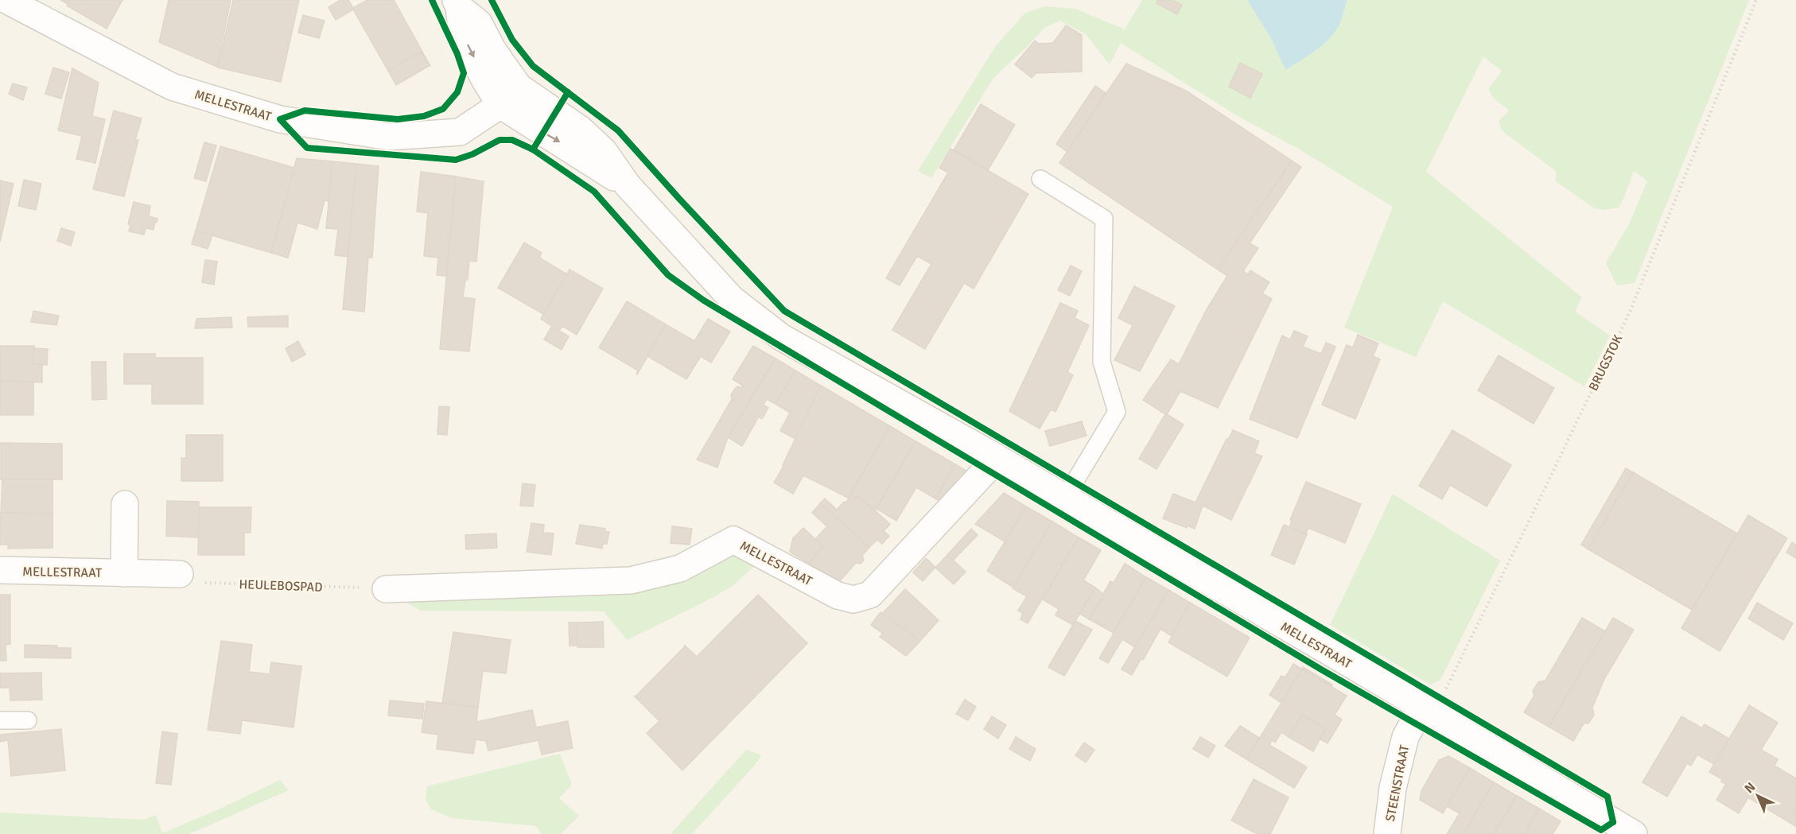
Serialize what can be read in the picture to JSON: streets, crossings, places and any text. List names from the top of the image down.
{
  "streets": {
    "street": ["MELLESTRAAT", "STEENSTRAAT"],
    "path": ["BRUGSTOK", "HEULEBOSPAD"]
  },
  "crossings": [
    ["MELLESTRAAT", "BRUGSTOK"],
    ["MELLESTRAAT", "HEULEBOSPAD"],
    ["MELLESTRAAT", "STEENSTRAAT"],
    ["BRUGSTOK", "STEENSTRAAT"]
  ],
  "north": "top left"
}
